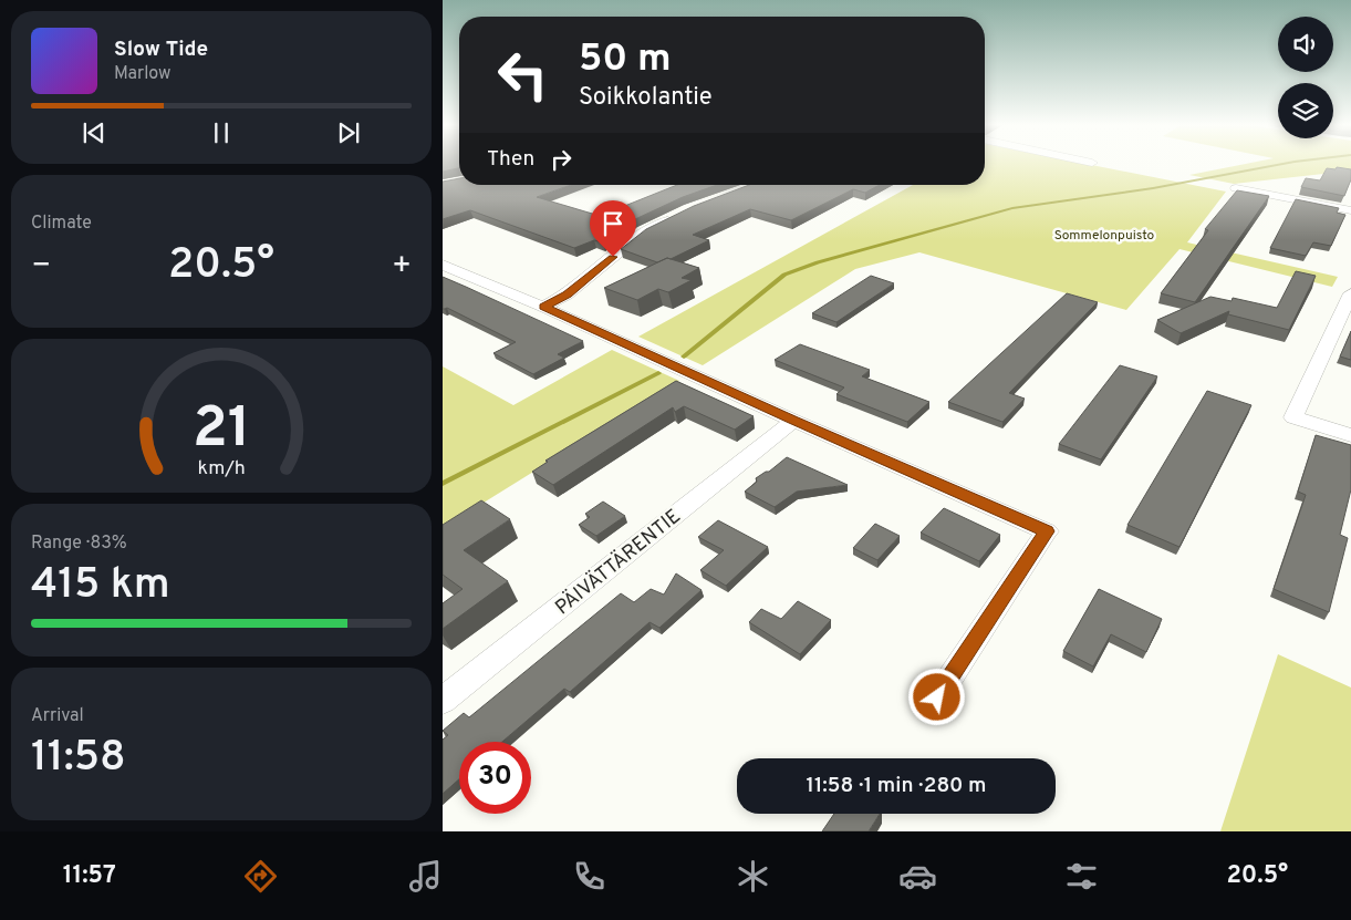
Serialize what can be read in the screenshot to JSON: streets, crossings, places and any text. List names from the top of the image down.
{
  "streets": {
    "street": ["PÄIVÄTTÄRENTIE"]
  },
  "parks": ["Sommelonpuisto"],
  "page": {
    "turn": ["50 m", "Soikkolantie"],
    "song": ["Slow Tide", "Marlow"],
    "then": "Then",
    "tile": [
      "Climate",
      ["Range · 83%", "415 km"],
      ["Arrival", "11:58"]
    ],
    "heat": ["−", "20.5°", "+"],
    "limit": "30",
    "trip": "11:58 · 1 min · 280 m",
    "tabs": ["11:57", "20.5°"],
    "gauge": ["21", "km/h"]
  }
}
